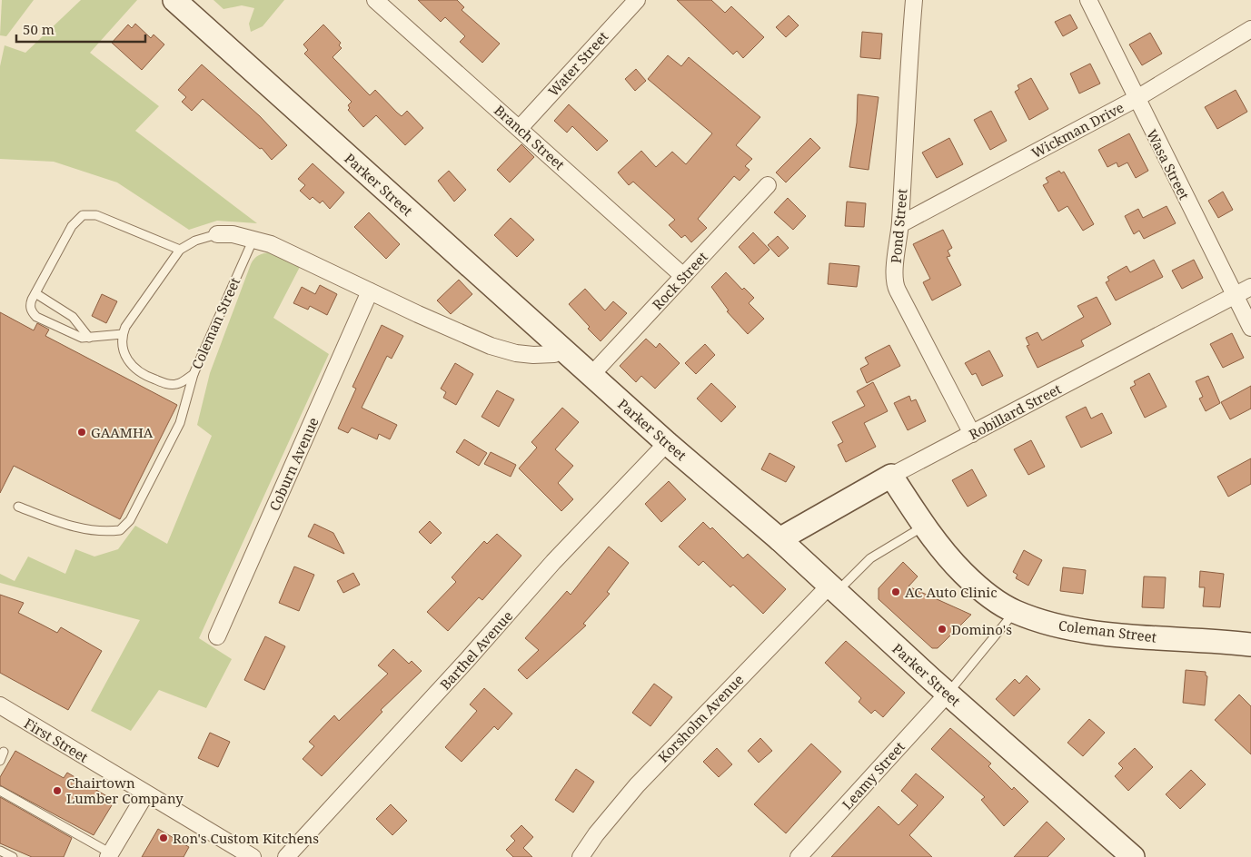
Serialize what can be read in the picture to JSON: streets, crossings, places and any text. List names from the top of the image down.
{
  "streets": {
    "main road": ["Parker Street", "Coleman Street", "Robillard Street"],
    "street": [
      "Water Street",
      "Wickman Drive",
      "Branch Street",
      "Wasa Street",
      "Pond Street",
      "Rock Street",
      "Coburn Avenue",
      "Barthel Avenue",
      "Korsholm Avenue",
      "First Street",
      "Leamy Street"
    ]
  },
  "crossings": [
    ["Water Street", "Branch Street"],
    ["Wickman Drive", "Wasa Street"],
    ["Wickman Drive", "Pond Street"],
    ["Branch Street", "Rock Street"],
    ["Wasa Street", "Robillard Street"],
    ["Parker Street", "Rock Street"],
    ["Parker Street", "Robillard Street"],
    ["Parker Street", "Barthel Avenue"],
    ["Parker Street", "Korsholm Avenue"],
    ["Parker Street", "Leamy Street"],
    ["Pond Street", "Robillard Street"],
    ["Coleman Street", "Robillard Street"]
  ],
  "places": [
    "GAAMHA",
    "AC Auto Clinic",
    "Domino's",
    "Chairtown Lumber Company",
    "Ron's Custom Kitchens"
  ],
  "scale_bar": "50 m"
}
